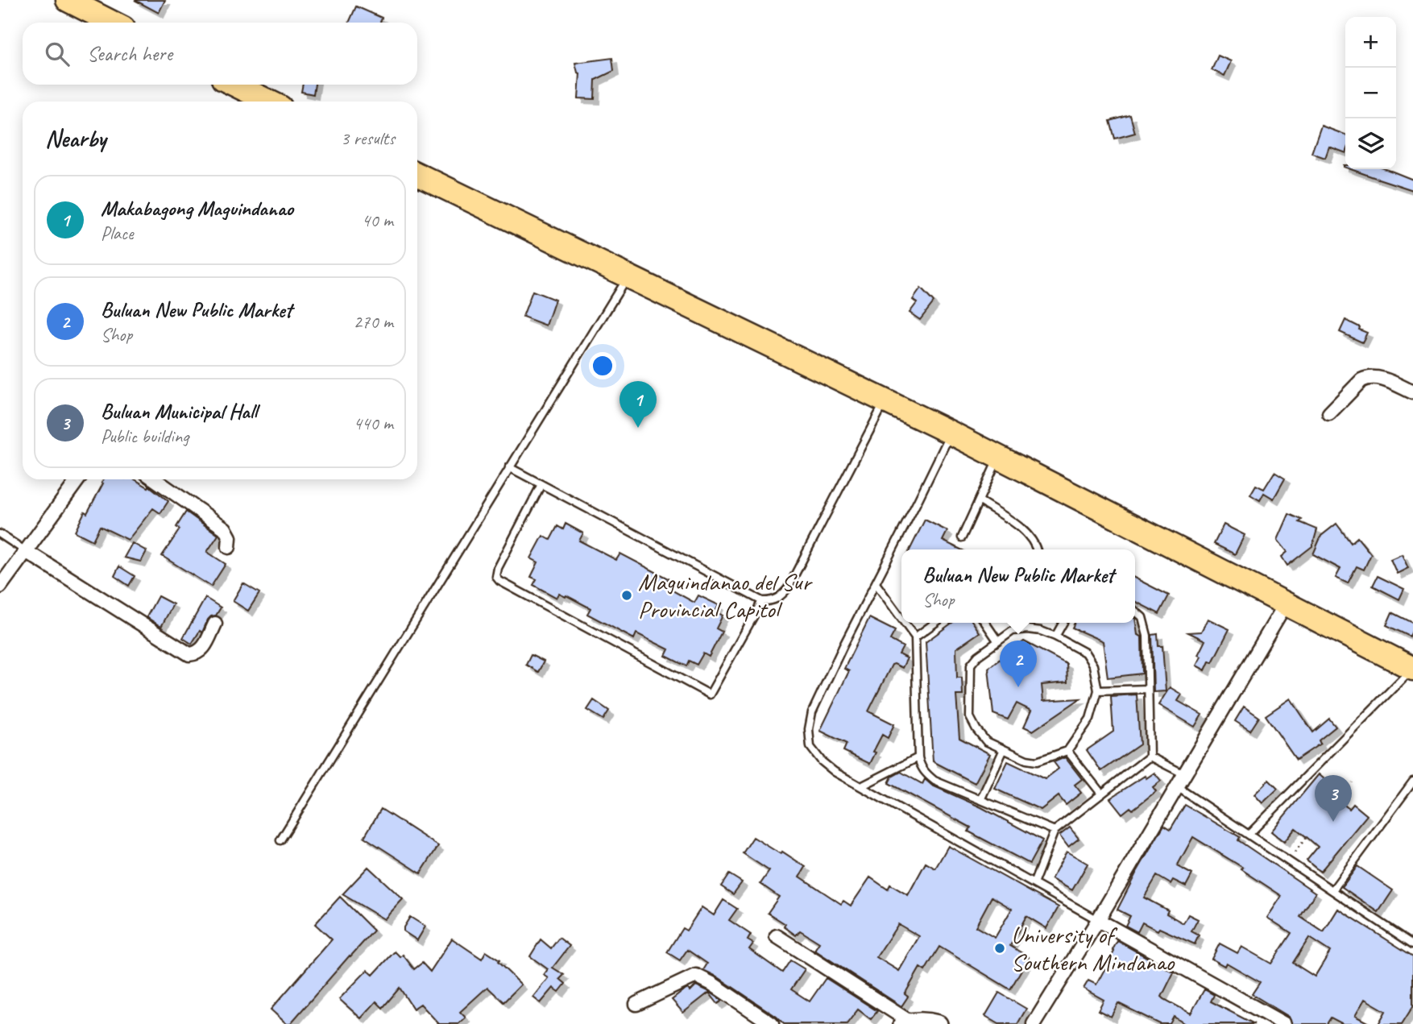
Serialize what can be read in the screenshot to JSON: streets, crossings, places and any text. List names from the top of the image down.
{
  "places": ["Maguindanao del Sur Provincial Capitol", "University of Southern Mindanao"],
  "page": {
    "map_buttons": ["+", "−"],
    "search": "Search here",
    "heading": ["Nearby", "3 results"],
    "list": [
      {
        "mark": "1",
        "name": "Makabagong Maguindanao",
        "note": "Place",
        "value": "40 m"
      },
      {
        "mark": "2",
        "name": "Buluan New Public Market",
        "note": "Shop",
        "value": "270 m"
      },
      {
        "mark": "3",
        "name": "Buluan Municipal Hall",
        "note": "Public building",
        "value": "440 m"
      }
    ],
    "pins": ["1", "2", "3"],
    "popup": ["Buluan New Public Market", "Shop"]
  }
}
